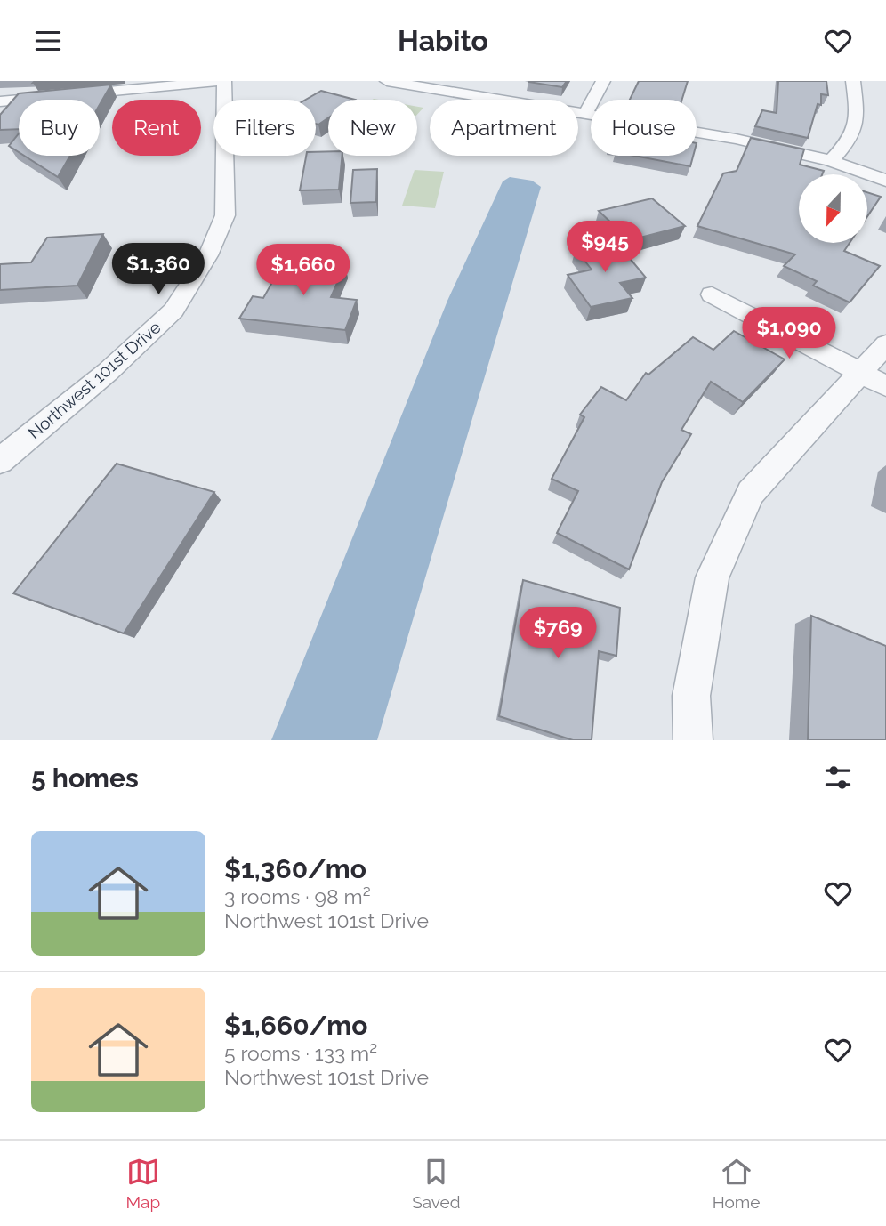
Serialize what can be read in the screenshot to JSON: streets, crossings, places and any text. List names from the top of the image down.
{
  "streets": {
    "street": ["Northwest 101st Drive"]
  },
  "north": "bottom",
  "page": {
    "header": "Habito",
    "chip": [
      "Buy",
      "Rent",
      "Filters",
      "New",
      "Apartment",
      "House"
    ],
    "price": [
      "$945",
      "$1,360",
      "$1,660",
      "$1,090",
      "$769"
    ],
    "heading": "5 homes",
    "list": [
      {
        "name": "$1,360/mo",
        "note": "3 rooms · 98 m² · Northwest 101st Drive"
      },
      {
        "name": "$1,660/mo",
        "note": "5 rooms · 133 m² · Northwest 101st Drive"
      }
    ],
    "tabs": ["Map", "Saved", "Home"]
  }
}
